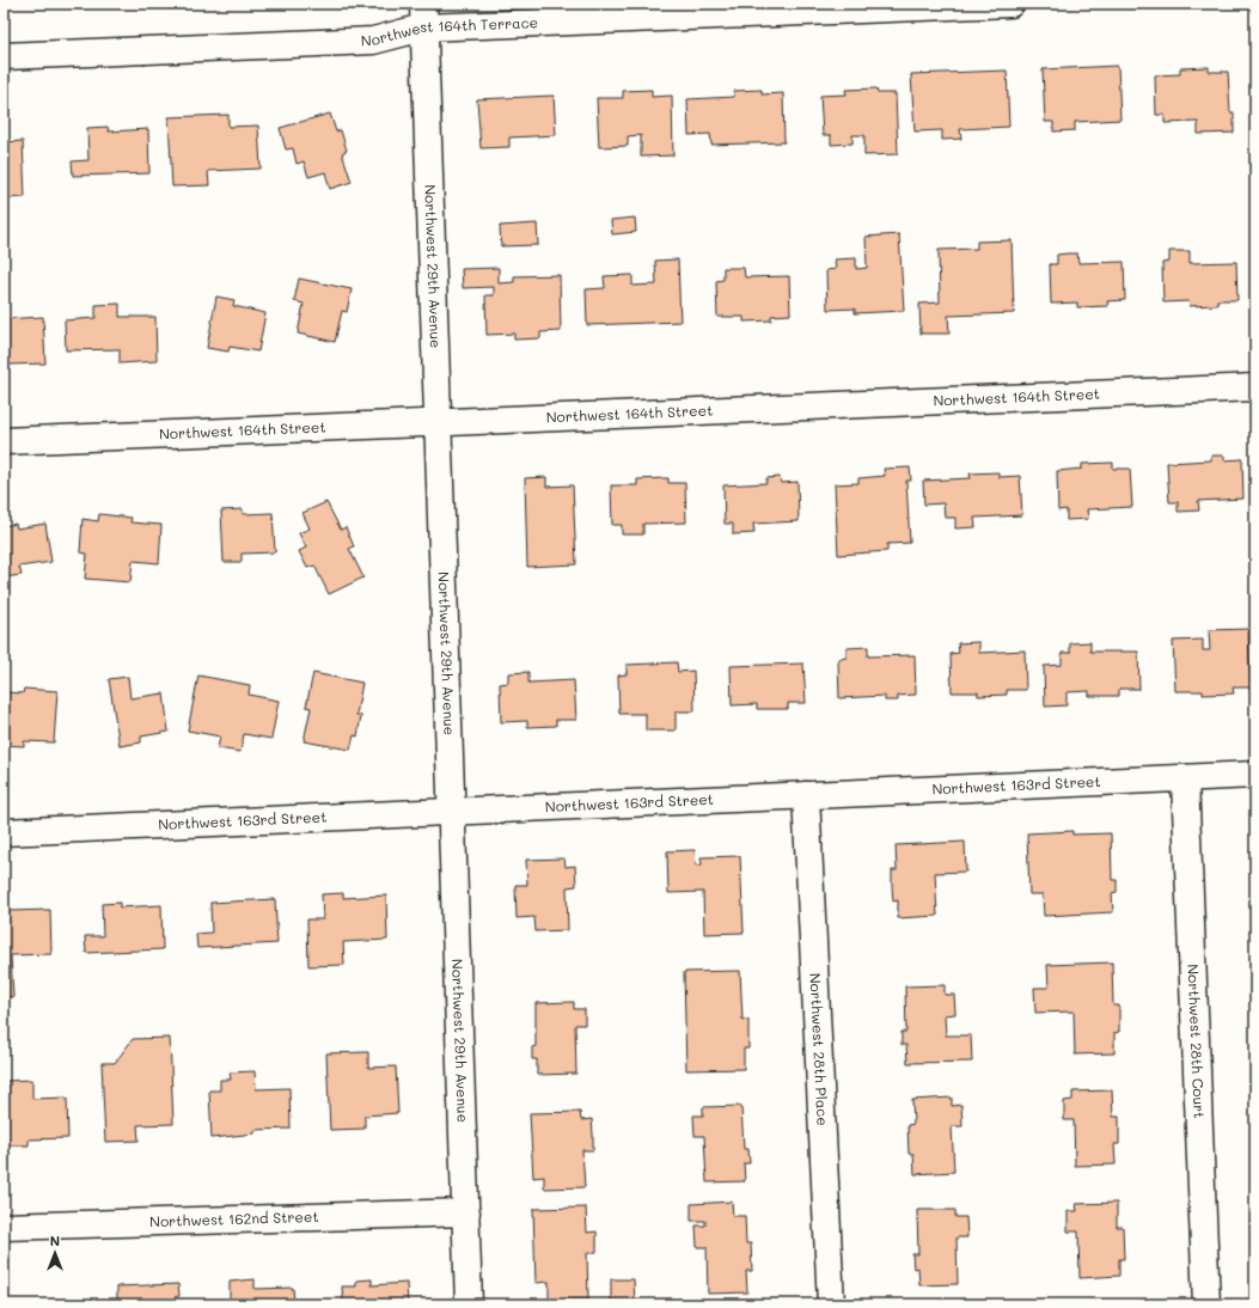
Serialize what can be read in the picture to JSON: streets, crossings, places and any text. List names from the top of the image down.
{
  "streets": {
    "street": [
      "Northwest 164th Terrace",
      "Northwest 29th Avenue",
      "Northwest 164th Street",
      "Northwest 163rd Street",
      "Northwest 28th Court",
      "Northwest 28th Place",
      "Northwest 162nd Street"
    ]
  },
  "crossings": [
    ["Northwest 164th Terrace", "Northwest 29th Avenue"],
    ["Northwest 29th Avenue", "Northwest 164th Street"],
    ["Northwest 29th Avenue", "Northwest 163rd Street"],
    ["Northwest 29th Avenue", "Northwest 162nd Street"],
    ["Northwest 163rd Street", "Northwest 28th Court"],
    ["Northwest 163rd Street", "Northwest 28th Place"]
  ],
  "north": "top"
}
